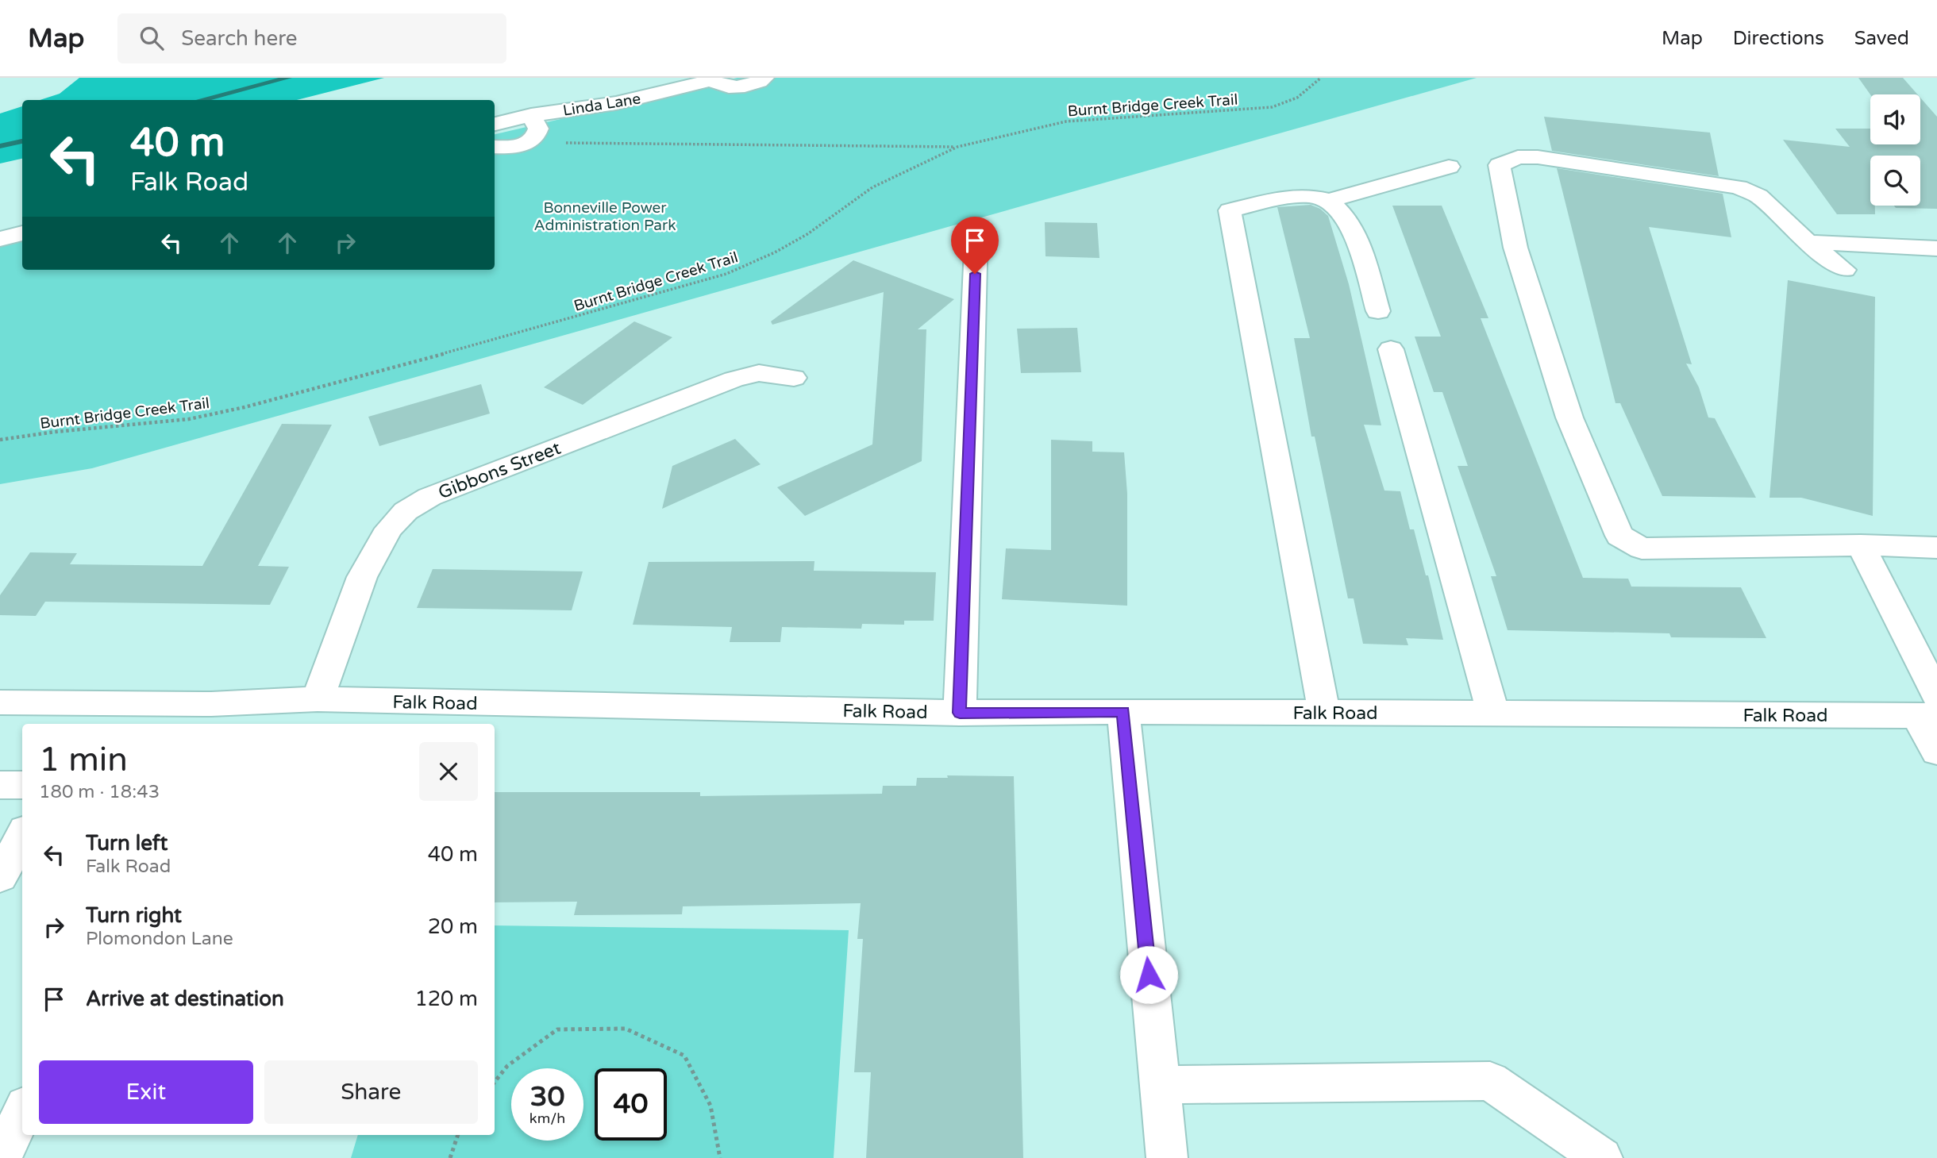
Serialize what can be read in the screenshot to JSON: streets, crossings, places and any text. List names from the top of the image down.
{
  "streets": {
    "street": ["Linda Lane", "Gibbons Street", "Falk Road"],
    "path": ["Burnt Bridge Creek Trail"]
  },
  "crossings": [
    ["Gibbons Street", "Falk Road"]
  ],
  "parks": ["Bonneville Power Administration Park"],
  "page": {
    "header": "Map",
    "search": "Search here",
    "nav": ["Map", "Directions", "Saved"],
    "turn": ["40 m", "Falk Road"],
    "heading": ["1 min", "180 m · 18:43"],
    "list": [
      {
        "name": "Turn left",
        "note": "Falk Road",
        "value": "40 m"
      },
      {
        "name": "Turn right",
        "note": "Plomondon Lane",
        "value": "20 m"
      },
      {
        "name": "Arrive at destination",
        "value": "120 m"
      }
    ],
    "buttons": ["Exit", "Share"],
    "speed": "30 km/h",
    "limit": "40"
  }
}
